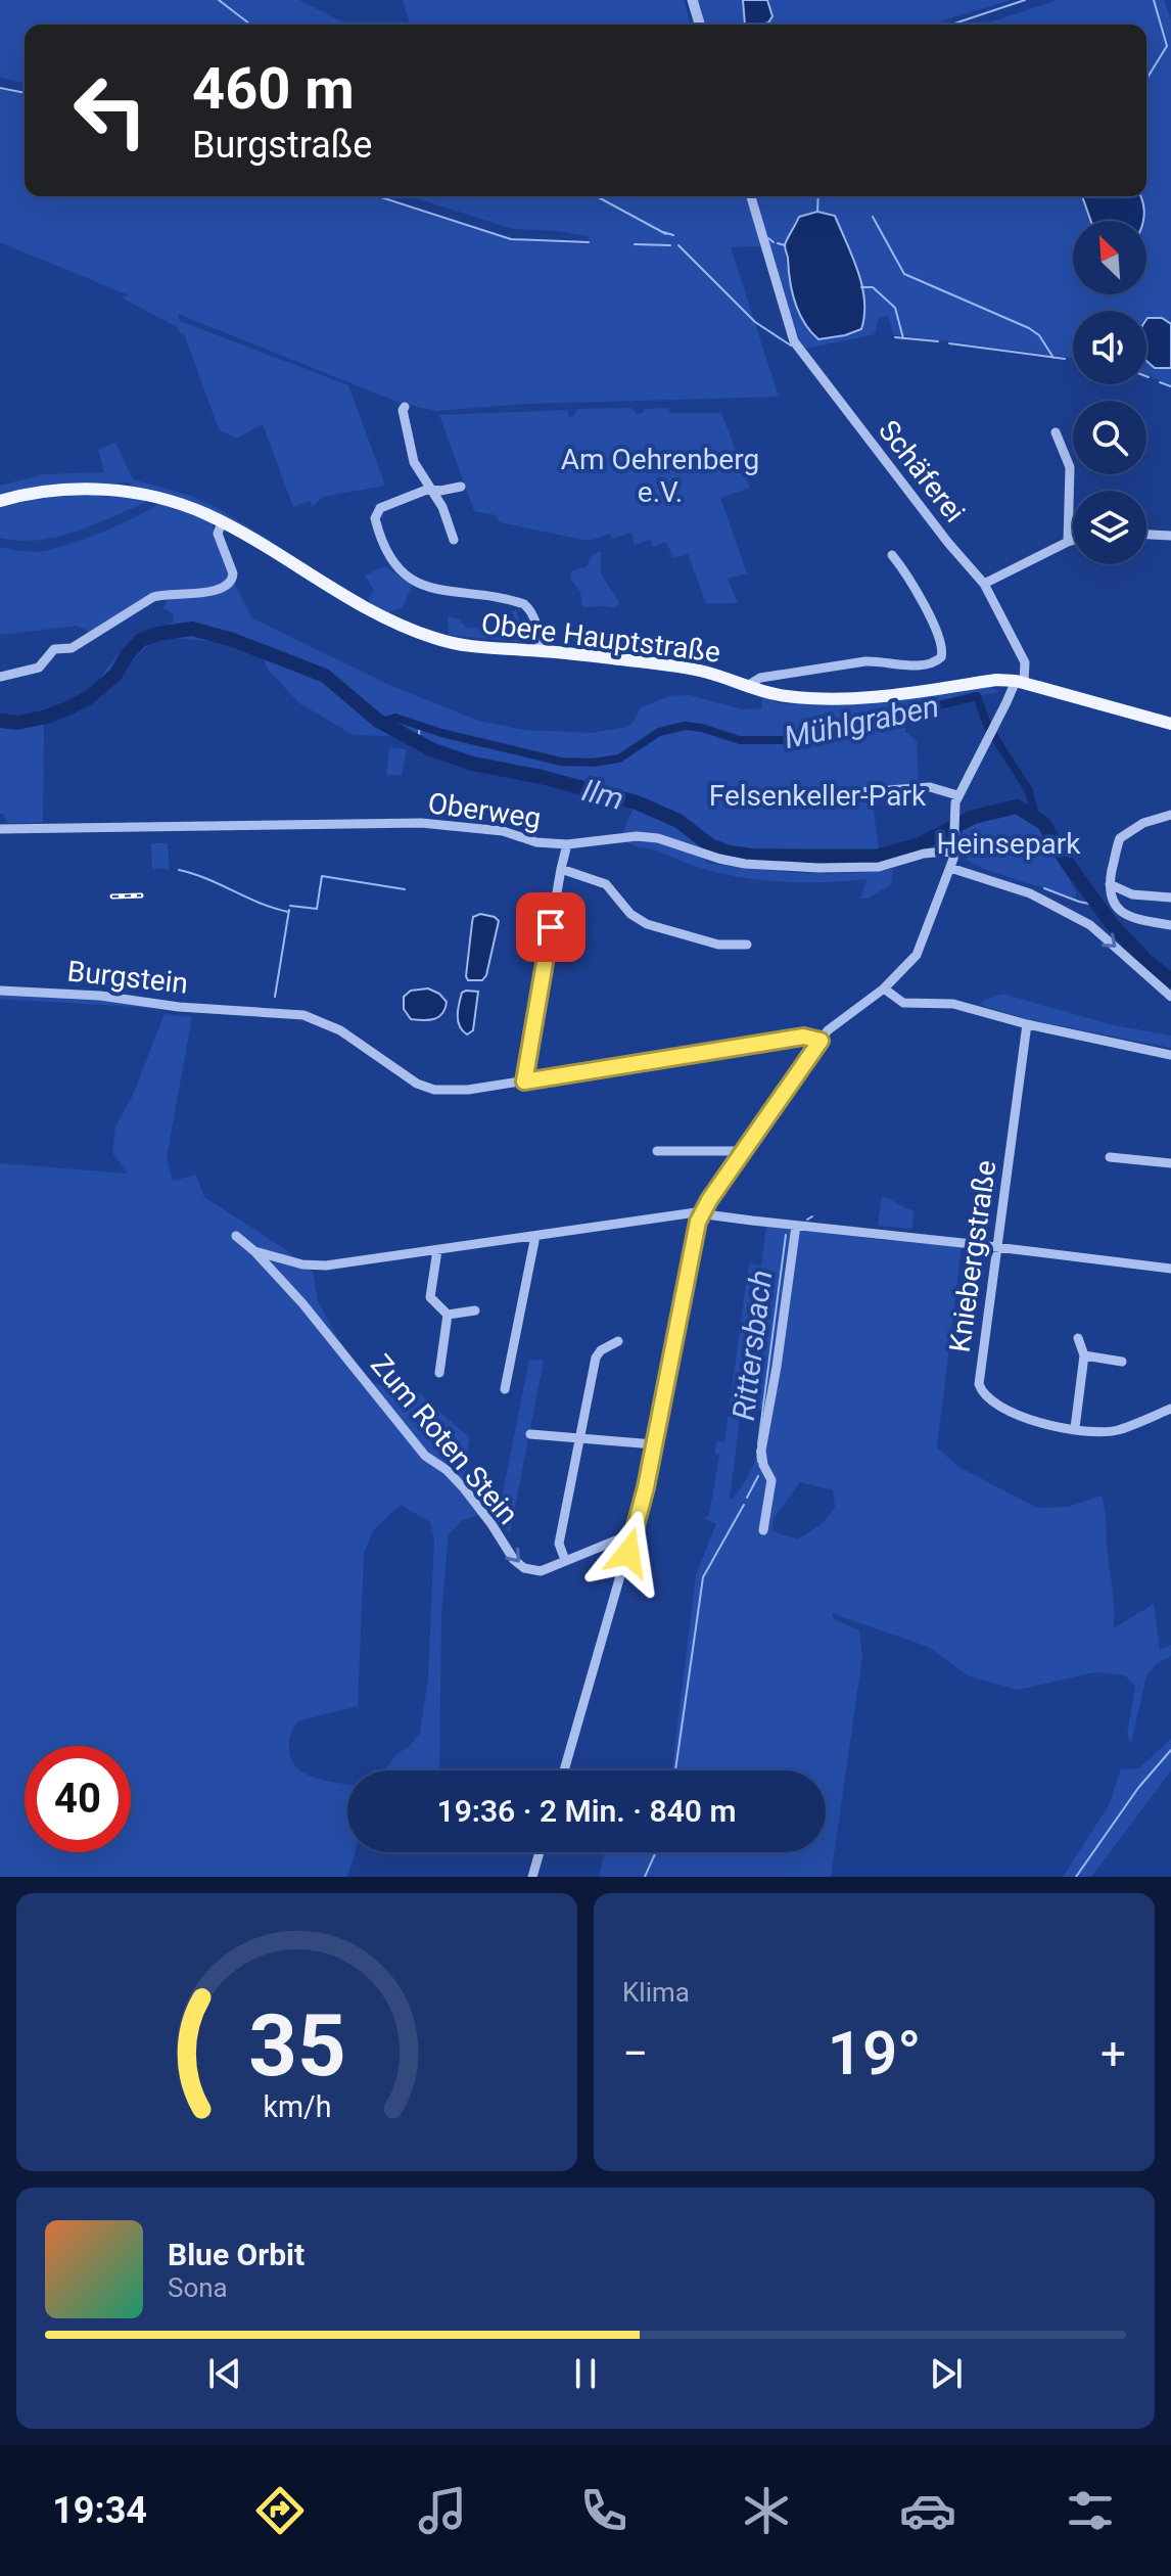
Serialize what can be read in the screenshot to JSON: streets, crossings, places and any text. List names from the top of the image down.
{
  "streets": {
    "main road": ["Obere Hauptstraße"],
    "street": [
      "Schäferei",
      "Oberweg",
      "Burgstein",
      "Kniebergstraße",
      "Zum Roten Stein"
    ]
  },
  "crossings": [
    ["Schäferei", "Obere Hauptstraße"],
    ["Kniebergstraße", "Zum Roten Stein"]
  ],
  "water": ["Mühlgraben", "Ilm", "Rittersbach"],
  "parks": ["Am Oehrenberg e.V.", "Felsenkeller-Park", "Heinsepark"],
  "north": "top left",
  "page": {
    "turn": ["460 m", "Burgstraße"],
    "limit": "40",
    "trip": "19:36 · 2 Min. · 840 m",
    "tile": "Klima",
    "heat": ["−", "19°", "+"],
    "song": ["Blue Orbit", "Sona"],
    "tabs": "19:34",
    "gauge": ["35", "km/h"]
  }
}
